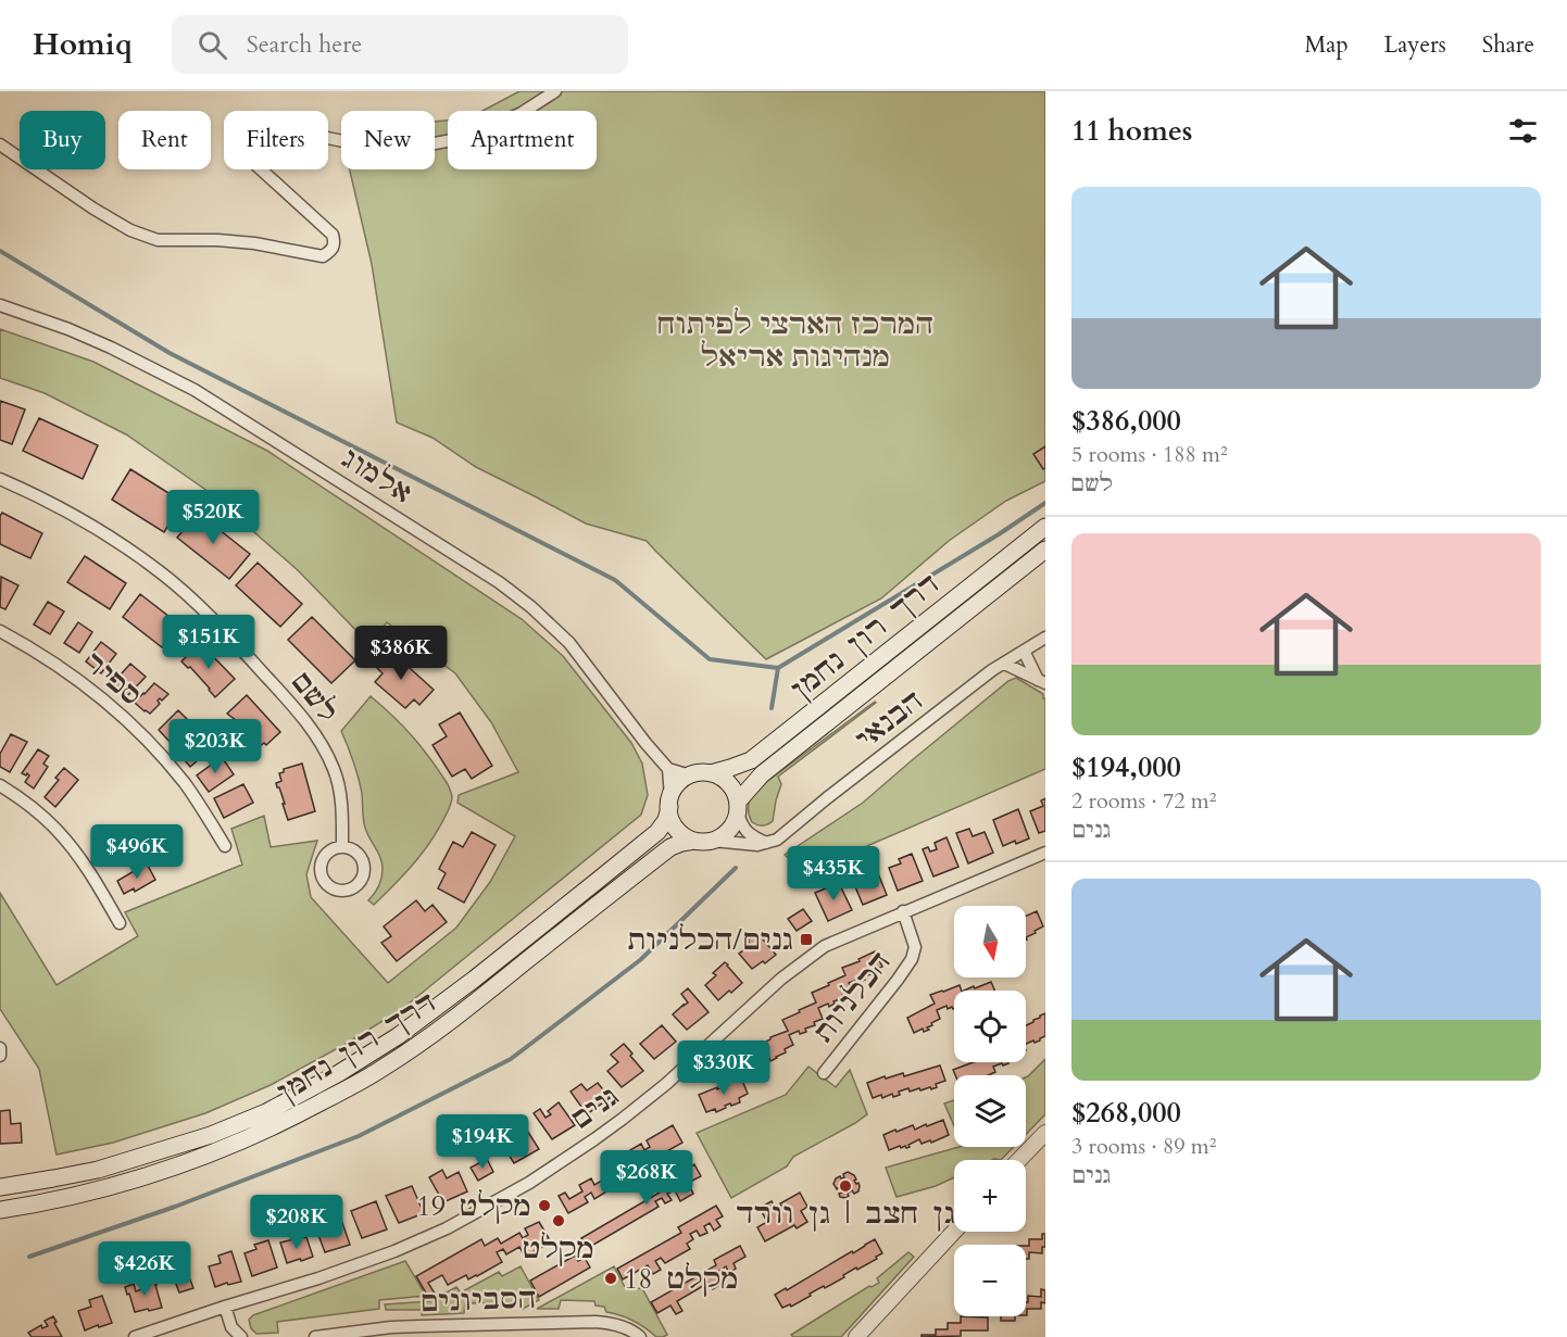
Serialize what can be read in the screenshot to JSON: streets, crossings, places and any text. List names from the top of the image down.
{
  "streets": {
    "main road": ["דרך רון נחמן"],
    "street": [
      "אלמוג",
      "ספיר",
      "לשם",
      "הבנאי",
      "הכלניות",
      "גנים",
      "הסביונים"
    ]
  },
  "crossings": [
    ["הכלניות", "גנים"]
  ],
  "parks": ["המרכז הארצי לפיתוח מנהיגות אריאל"],
  "places": {
    "transit": ["גנים/הכלניות"],
    "other": [
      "גן חצב | גן וורד",
      "מקלט 19",
      "מקלט",
      "מקלט 18"
    ]
  },
  "north": "bottom",
  "page": {
    "header": "Homiq",
    "search": "Search here",
    "nav": ["Map", "Layers", "Share"],
    "heading": "11 homes",
    "chip": [
      "Buy",
      "Rent",
      "Filters",
      "New",
      "Apartment"
    ],
    "list": [
      {
        "name": "$386,000",
        "note": "5 rooms · 188 m² · לשם"
      },
      {
        "name": "$194,000",
        "note": "2 rooms · 72 m² · גנים"
      },
      {
        "name": "$268,000",
        "note": "3 rooms · 89 m² · גנים"
      }
    ],
    "price": [
      "$520K",
      "$151K",
      "$386K",
      "$203K",
      "$496K",
      "$435K",
      "$330K",
      "$194K",
      "$268K",
      "$208K",
      "$426K"
    ],
    "map_buttons": ["+", "−"]
  }
}
